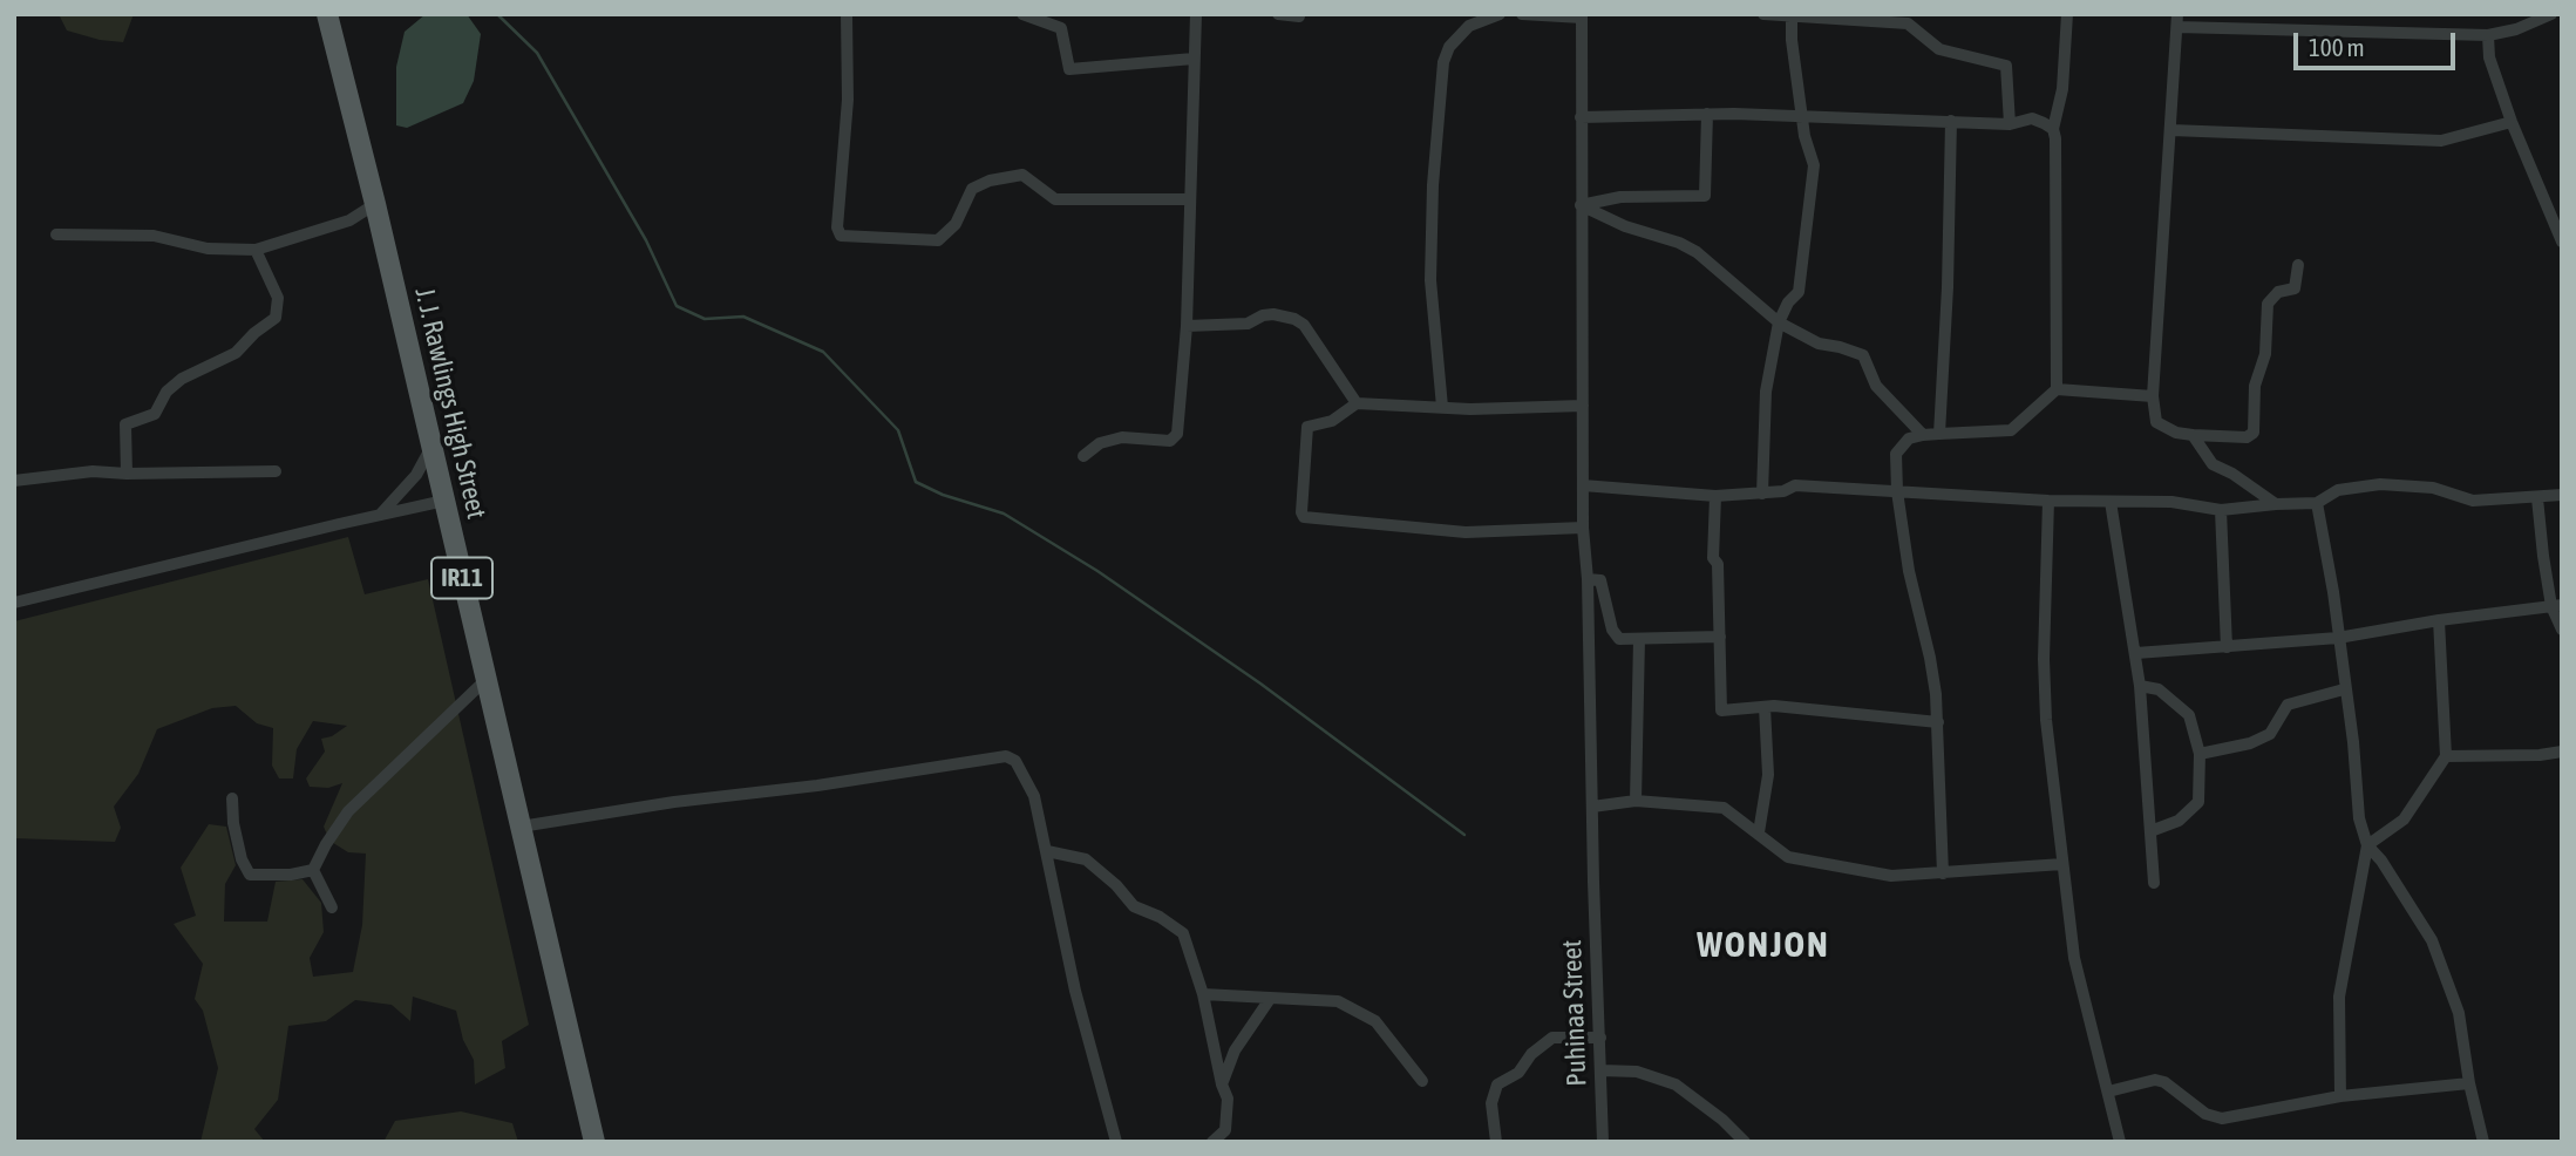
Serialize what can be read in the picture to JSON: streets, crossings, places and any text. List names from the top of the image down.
{
  "streets": {
    "main road": ["J. J. Rawlings High Street", "IR11"],
    "street": ["Puhinaa Street"]
  },
  "districts": ["WONJON"],
  "scale_bar": "100 m"
}
